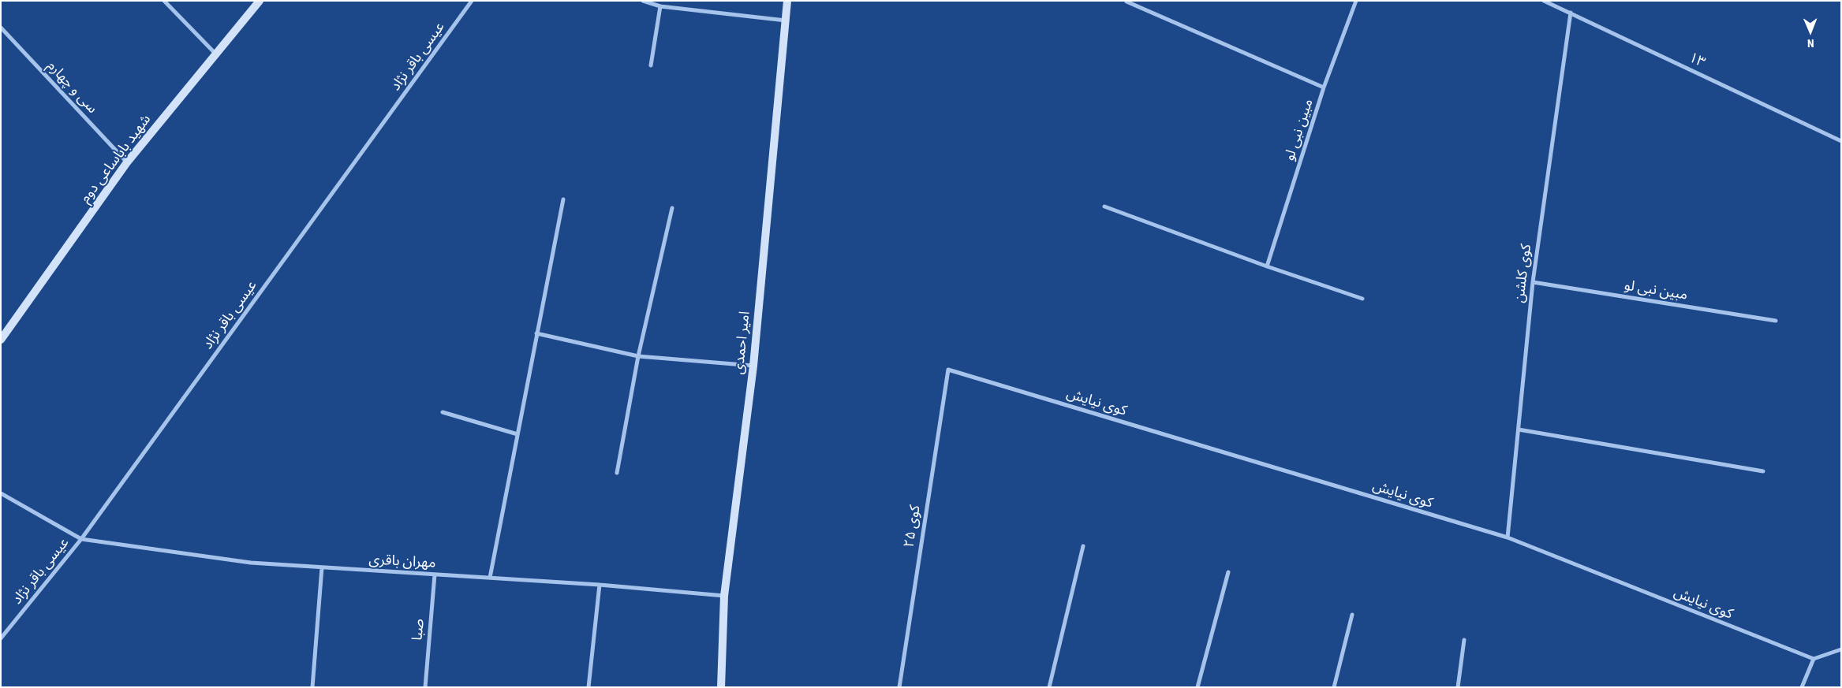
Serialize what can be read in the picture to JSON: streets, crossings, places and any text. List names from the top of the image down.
{
  "streets": {
    "main road": ["شهید باباساعی دوم", "امیر احمدی"],
    "street": [
      "عیسی باقر نژاد",
      "۱۳",
      "سی و چهارم",
      "مبین نبی لو",
      "کوی کلشن",
      "کوی نیایش",
      "کوی ۲۵",
      "مهران باقری",
      "صبا"
    ]
  },
  "crossings": [
    ["عیسی باقر نژاد", "مهران باقری"],
    ["۱۳", "کوی کلشن"],
    ["سی و چهارم", "شهید باباساعی دوم"],
    ["مبین نبی لو", "کوی کلشن"],
    ["کوی کلشن", "کوی نیایش"],
    ["امیر احمدی", "مهران باقری"],
    ["کوی نیایش", "کوی ۲۵"],
    ["مهران باقری", "صبا"]
  ],
  "north": "bottom"
}
